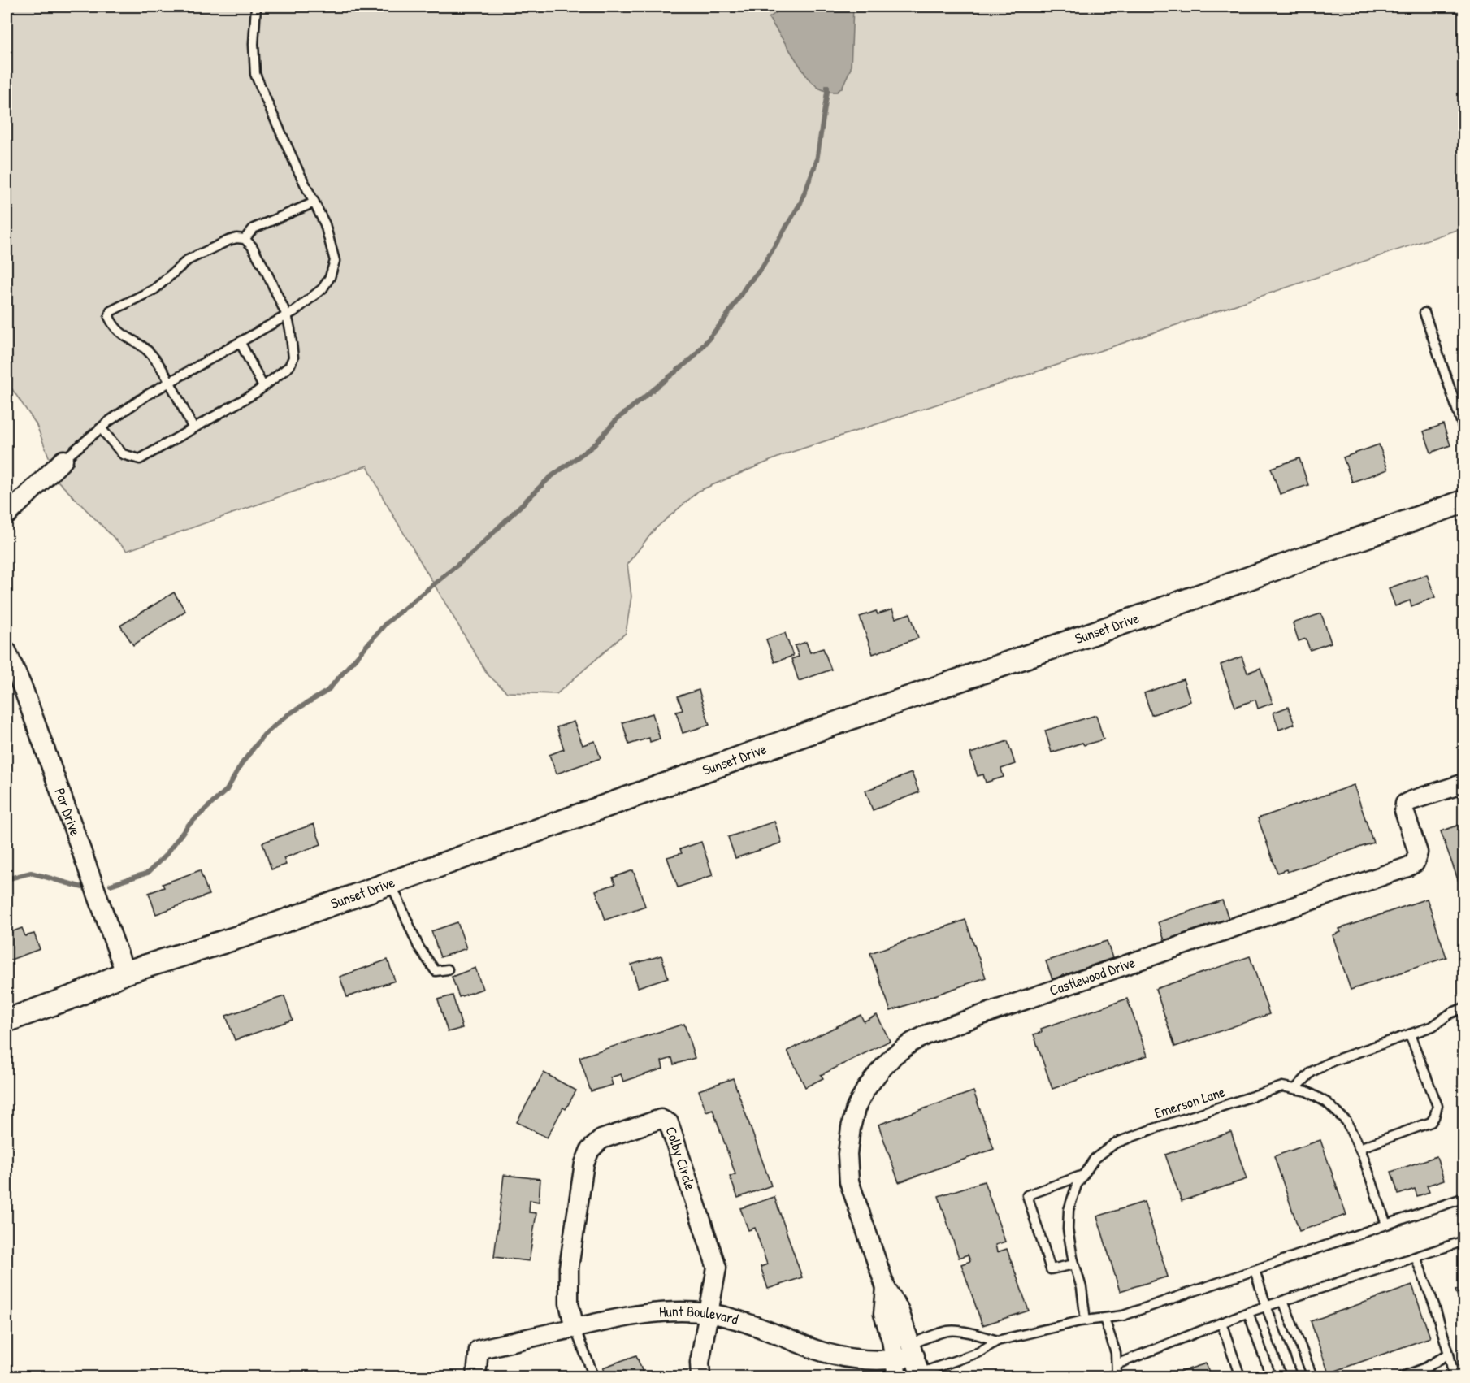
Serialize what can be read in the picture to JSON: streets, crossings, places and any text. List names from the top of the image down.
{
  "streets": {
    "street": [
      "Sunset Drive",
      "Par Drive",
      "Castlewood Drive",
      "Colby Circle",
      "Hunt Boulevard"
    ],
    "lane": ["Emerson Lane"]
  },
  "crossings": [
    ["Sunset Drive", "Par Drive"],
    ["Castlewood Drive", "Hunt Boulevard"],
    ["Colby Circle", "Hunt Boulevard"]
  ]
}
